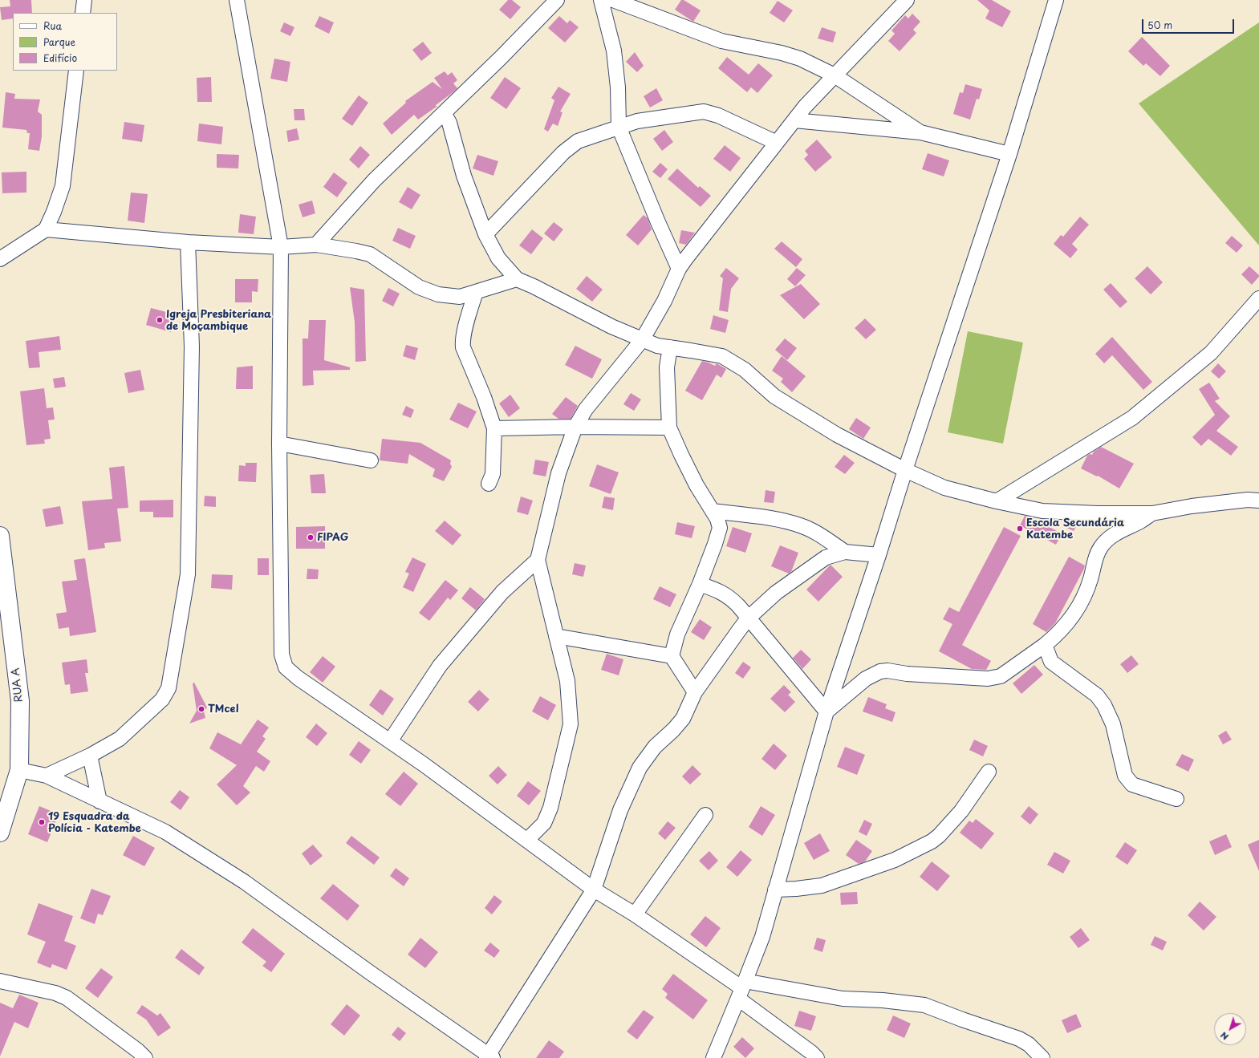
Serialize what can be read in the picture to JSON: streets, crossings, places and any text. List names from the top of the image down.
{
  "streets": {
    "main road": ["RUA A"]
  },
  "places": [
    "Igreja Presbiteriana de Moçambique",
    "Escola Secundária Katembe",
    "FIPAG",
    "TMcel",
    "19 Esquadra da Polícia - Katembe"
  ],
  "legend": ["Rua", "Parque", "Edifício"],
  "scale_bar": "50 m",
  "north": "bottom left"
}
